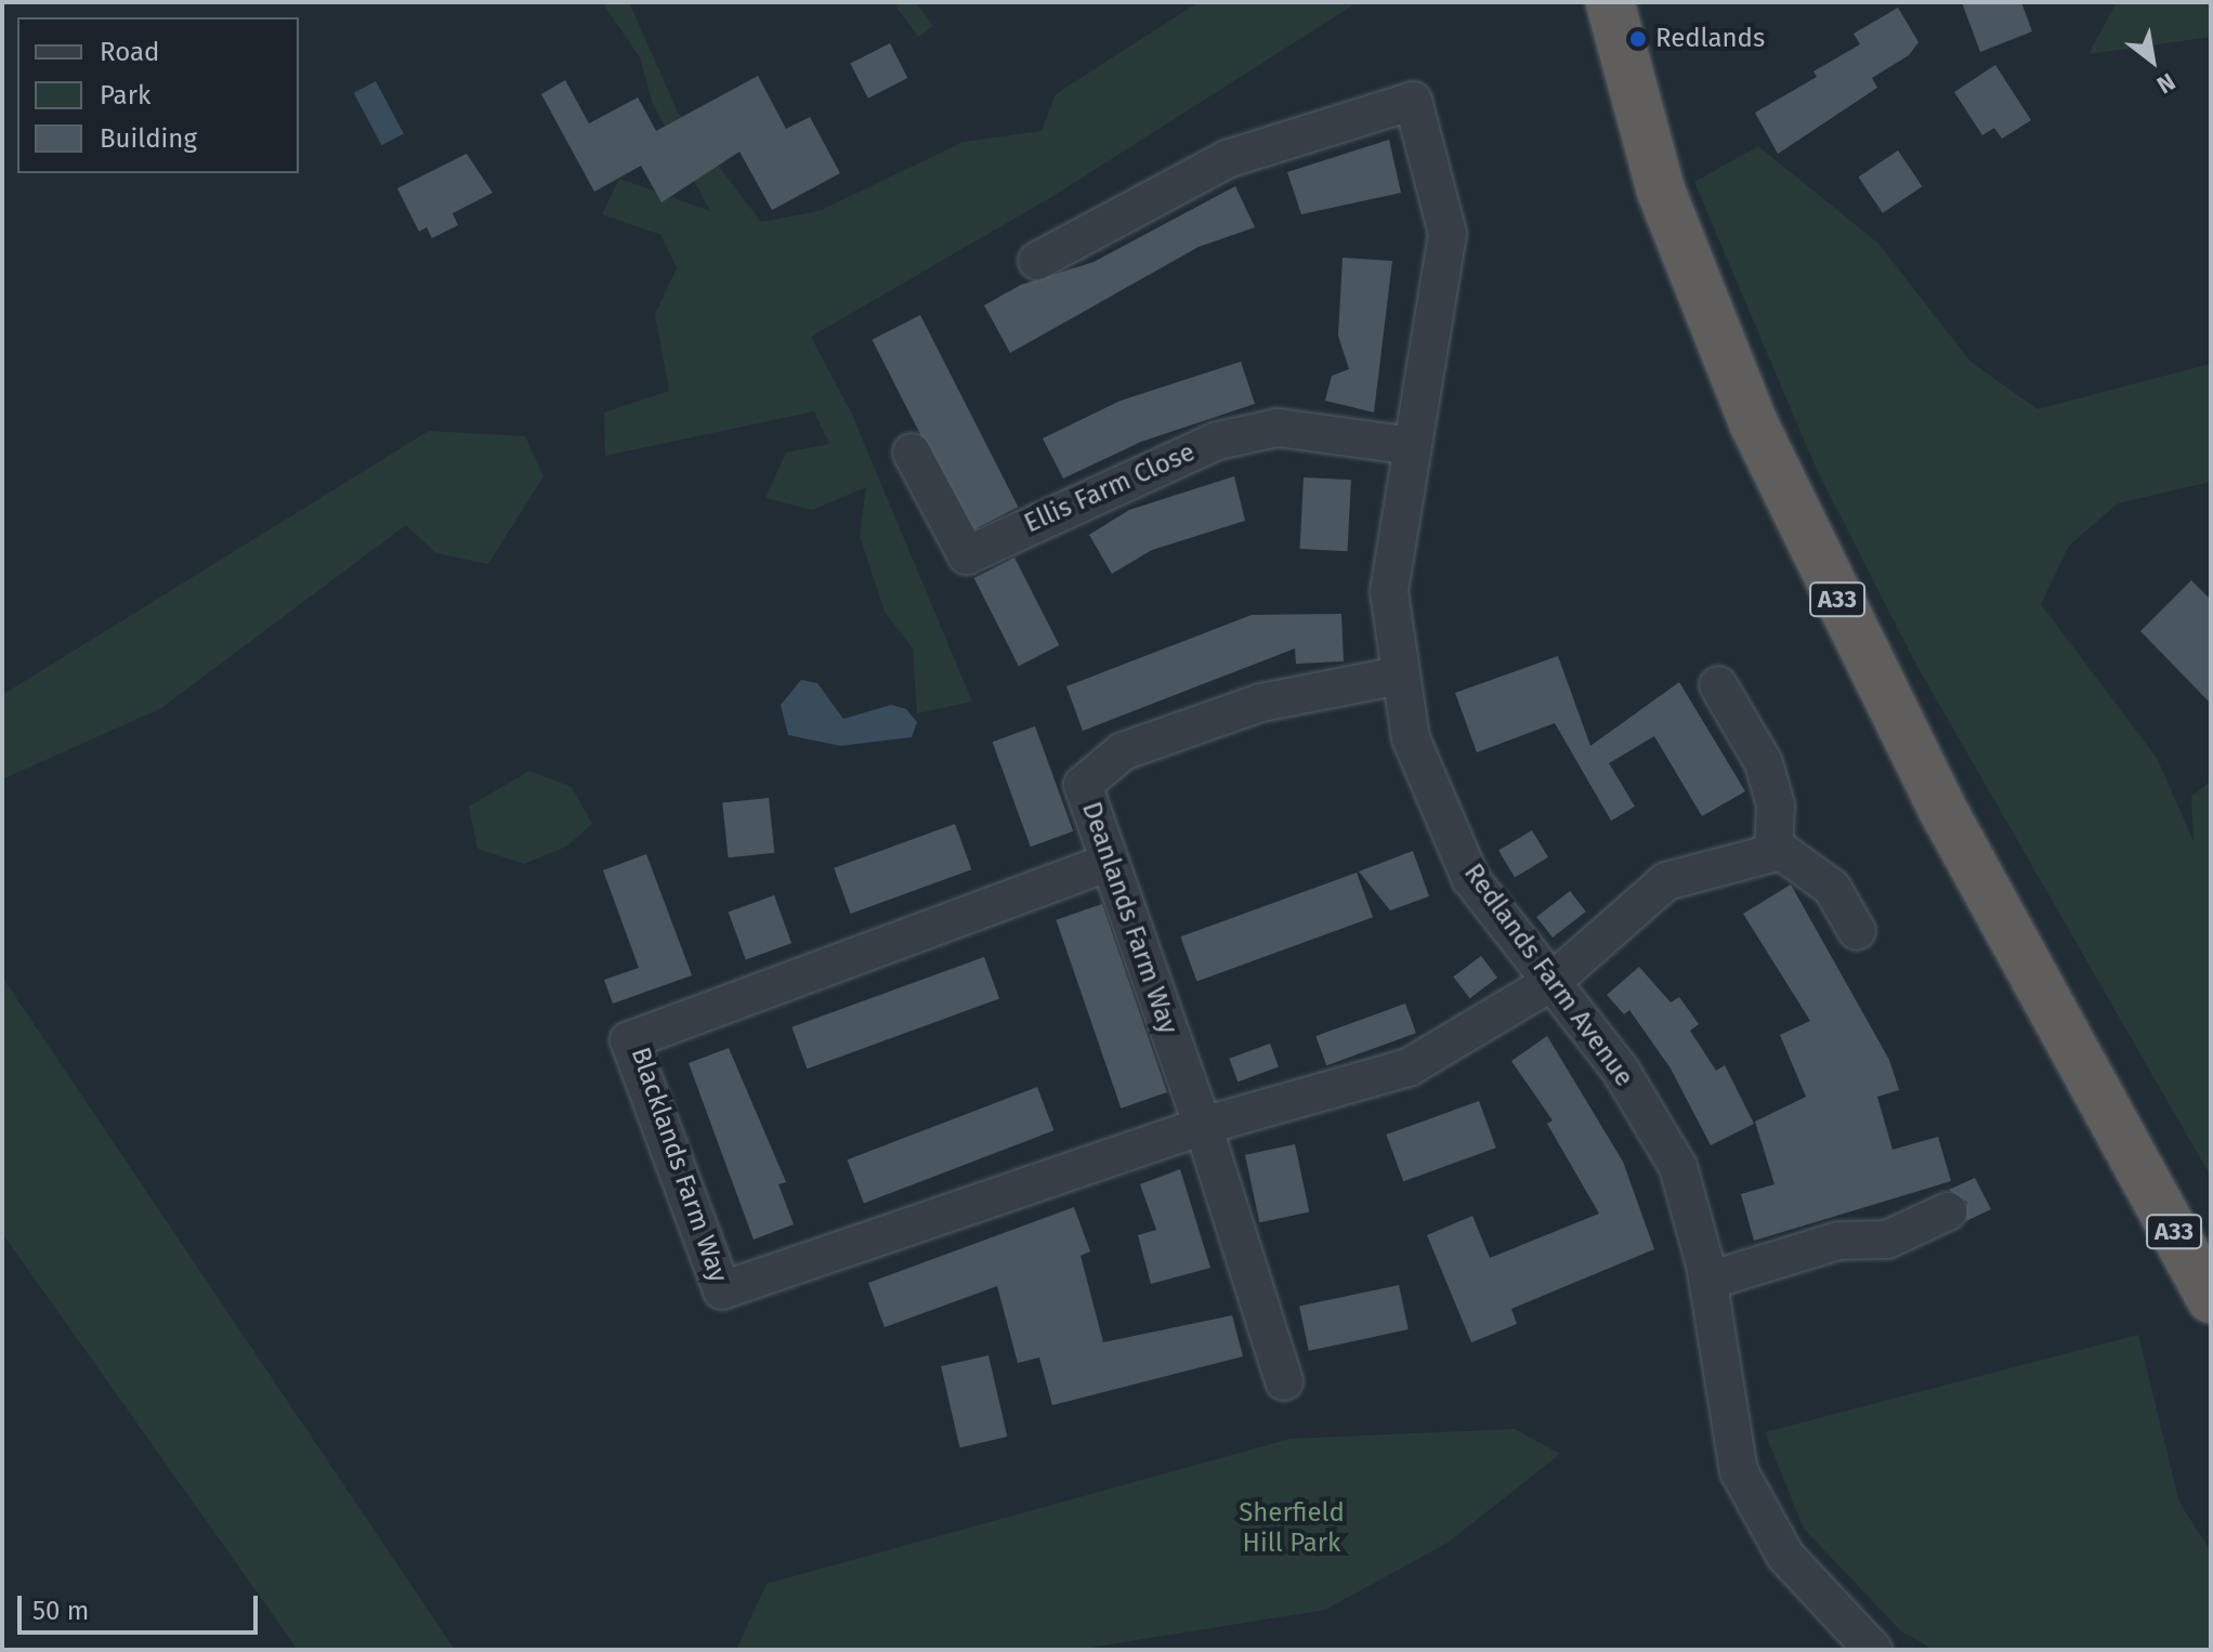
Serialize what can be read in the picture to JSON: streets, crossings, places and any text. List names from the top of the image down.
{
  "streets": {
    "highway": ["A33"],
    "street": [
      "Ellis Farm Close",
      "Deanlands Farm Way",
      "Redlands Farm Avenue",
      "Blacklands Farm Way"
    ]
  },
  "crossings": [
    ["Ellis Farm Close", "Redlands Farm Avenue"],
    ["Deanlands Farm Way", "Redlands Farm Avenue"],
    ["Deanlands Farm Way", "Blacklands Farm Way"],
    ["Redlands Farm Avenue", "Blacklands Farm Way"]
  ],
  "parks": ["Sherfield Hill Park"],
  "places": ["Redlands"],
  "legend": ["Road", "Park", "Building"],
  "scale_bar": "50 m",
  "north": "bottom right"
}
